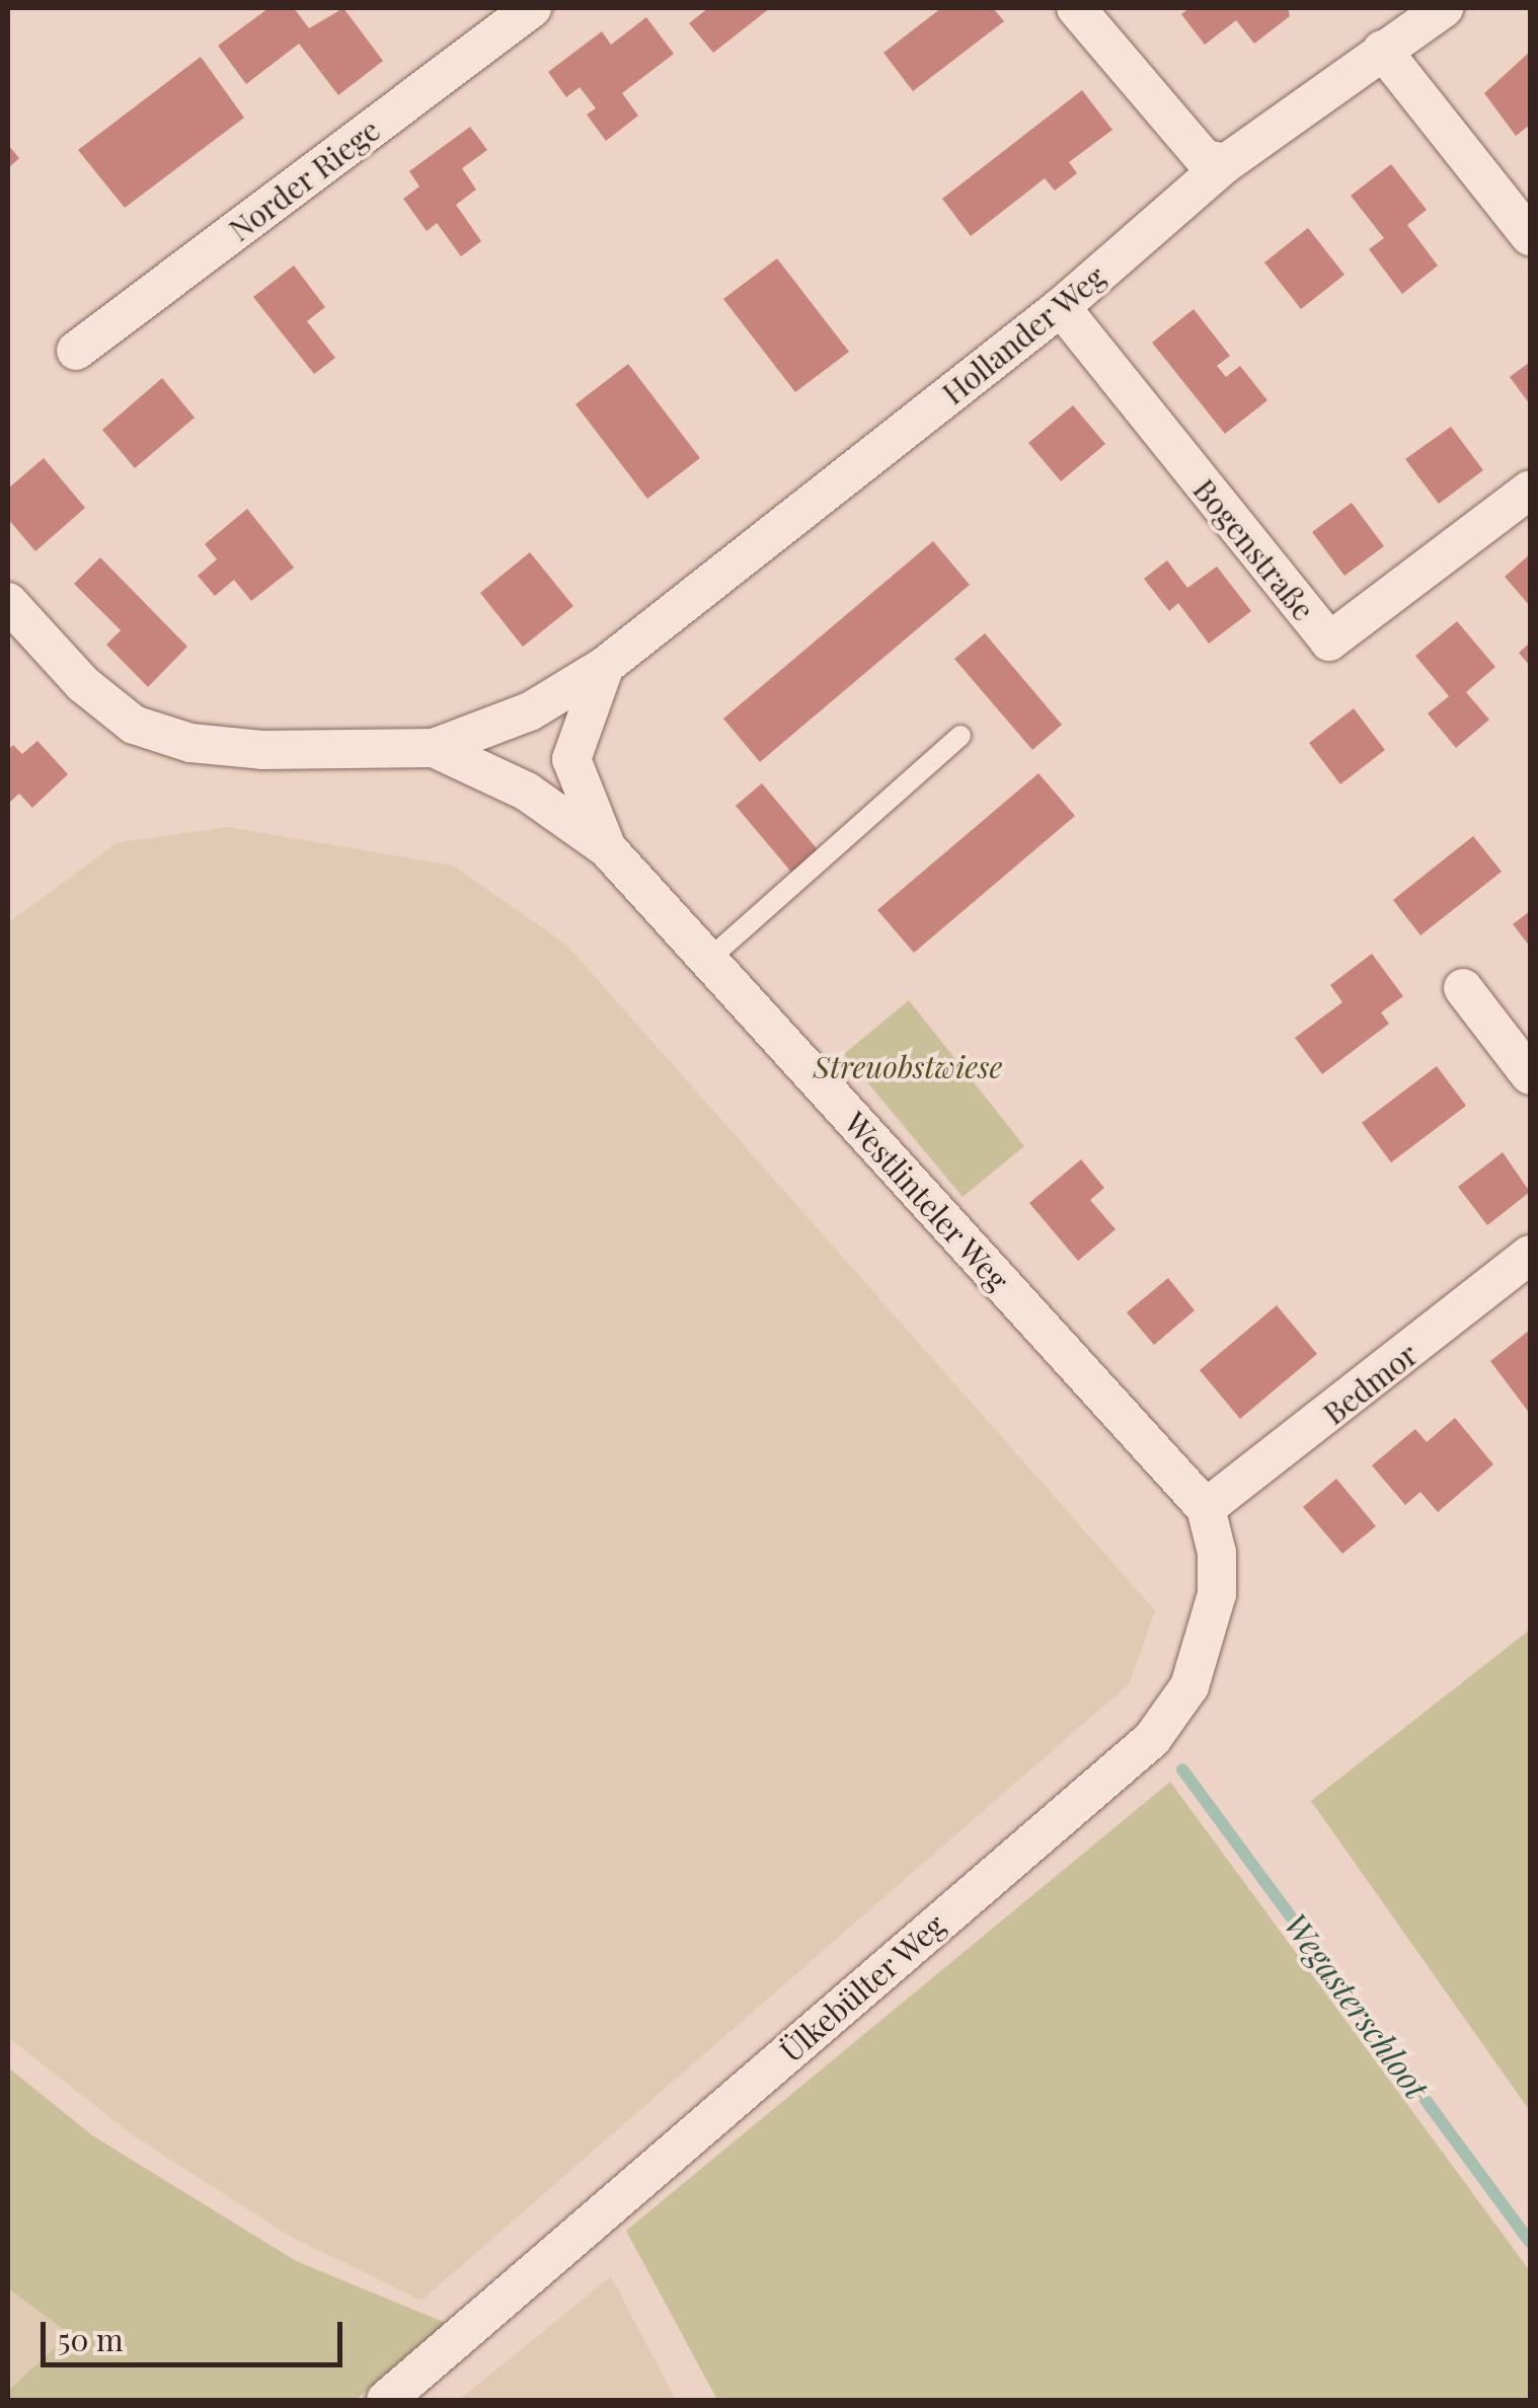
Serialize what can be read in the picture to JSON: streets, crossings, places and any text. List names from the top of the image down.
{
  "streets": {
    "street": [
      "Norder Riege",
      "Hollander Weg",
      "Bogenstraße",
      "Westlinteler Weg",
      "Bedmor",
      "Ülkebülter Weg"
    ]
  },
  "crossings": [
    ["Hollander Weg", "Bogenstraße"],
    ["Hollander Weg", "Westlinteler Weg"],
    ["Westlinteler Weg", "Bedmor"],
    ["Westlinteler Weg", "Ülkebülter Weg"],
    ["Bedmor", "Ülkebülter Weg"]
  ],
  "water": ["Wegasterschloot"],
  "parks": ["Streuobstwiese"],
  "scale_bar": "50 m"
}
